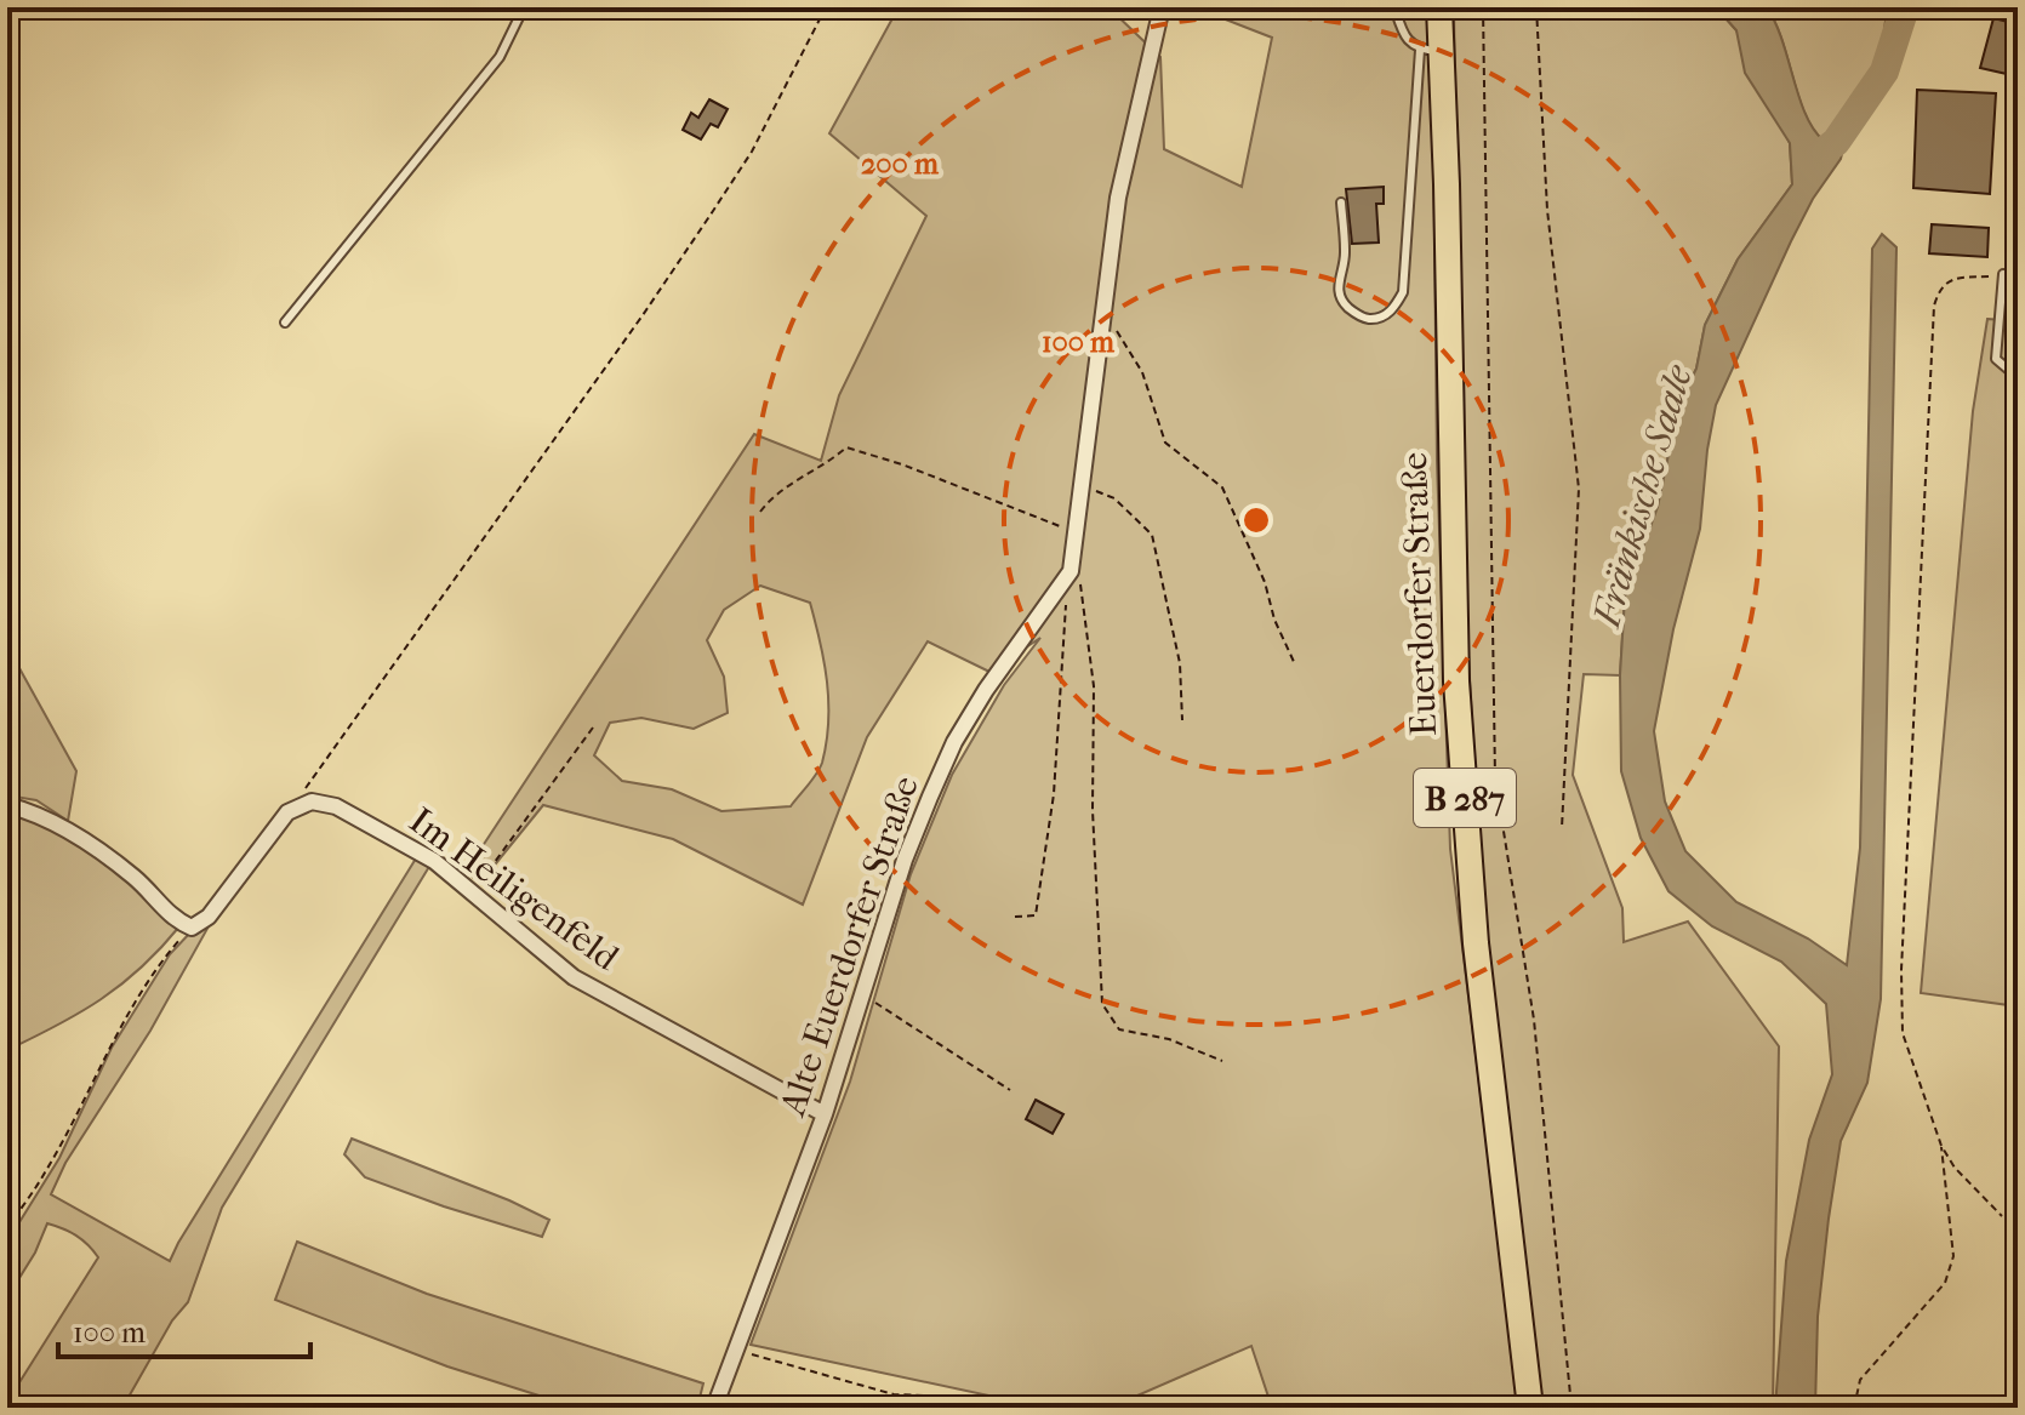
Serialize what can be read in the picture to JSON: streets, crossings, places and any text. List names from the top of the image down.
{
  "streets": {
    "main road": ["Euerdorfer Straße", "B 287"],
    "street": ["Im Heiligenfeld", "Alte Euerdorfer Straße"]
  },
  "crossings": [
    ["Im Heiligenfeld", "Alte Euerdorfer Straße"]
  ],
  "water": ["Fränkische Saale"],
  "scale_bar": "100 m",
  "rings": ["200 m", "100 m"]
}
